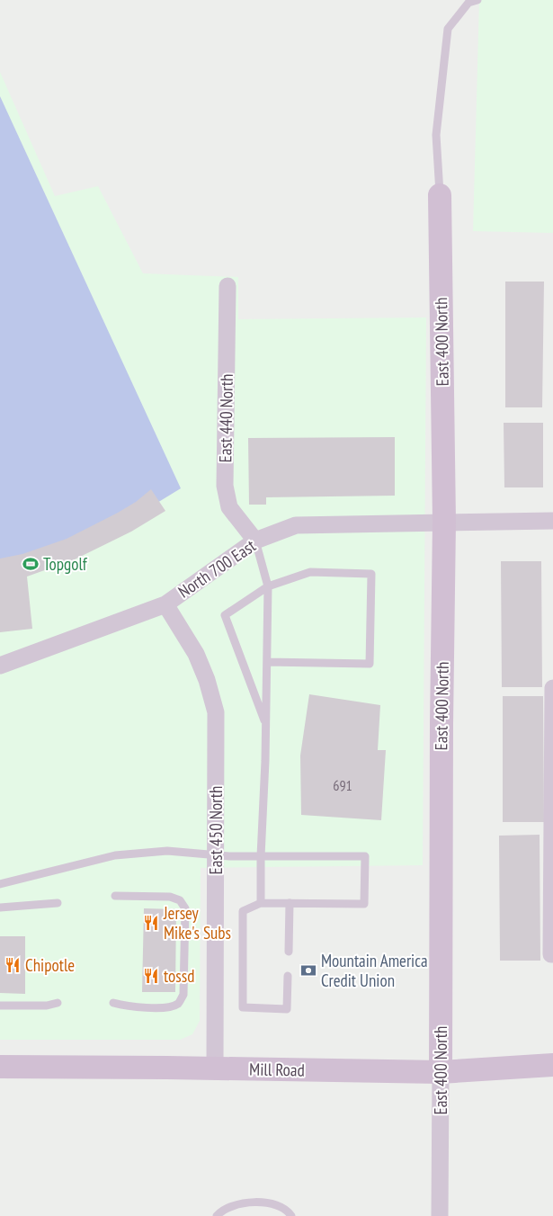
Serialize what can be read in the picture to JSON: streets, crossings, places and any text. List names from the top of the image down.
{
  "streets": {
    "street": [
      "East 400 North",
      "East 440 North",
      "North 700 East",
      "East 450 North",
      "Mill Road"
    ]
  },
  "crossings": [
    ["East 400 North", "North 700 East"],
    ["East 400 North", "Mill Road"],
    ["East 440 North", "North 700 East"],
    ["North 700 East", "East 450 North"],
    ["East 450 North", "Mill Road"]
  ],
  "places": {
    "sports": ["Topgolf"],
    "restaurant": ["Jersey Mike's Subs", "Chipotle", "tossd"],
    "bank": ["Mountain America Credit Union"]
  },
  "house_numbers": ["691"]
}
